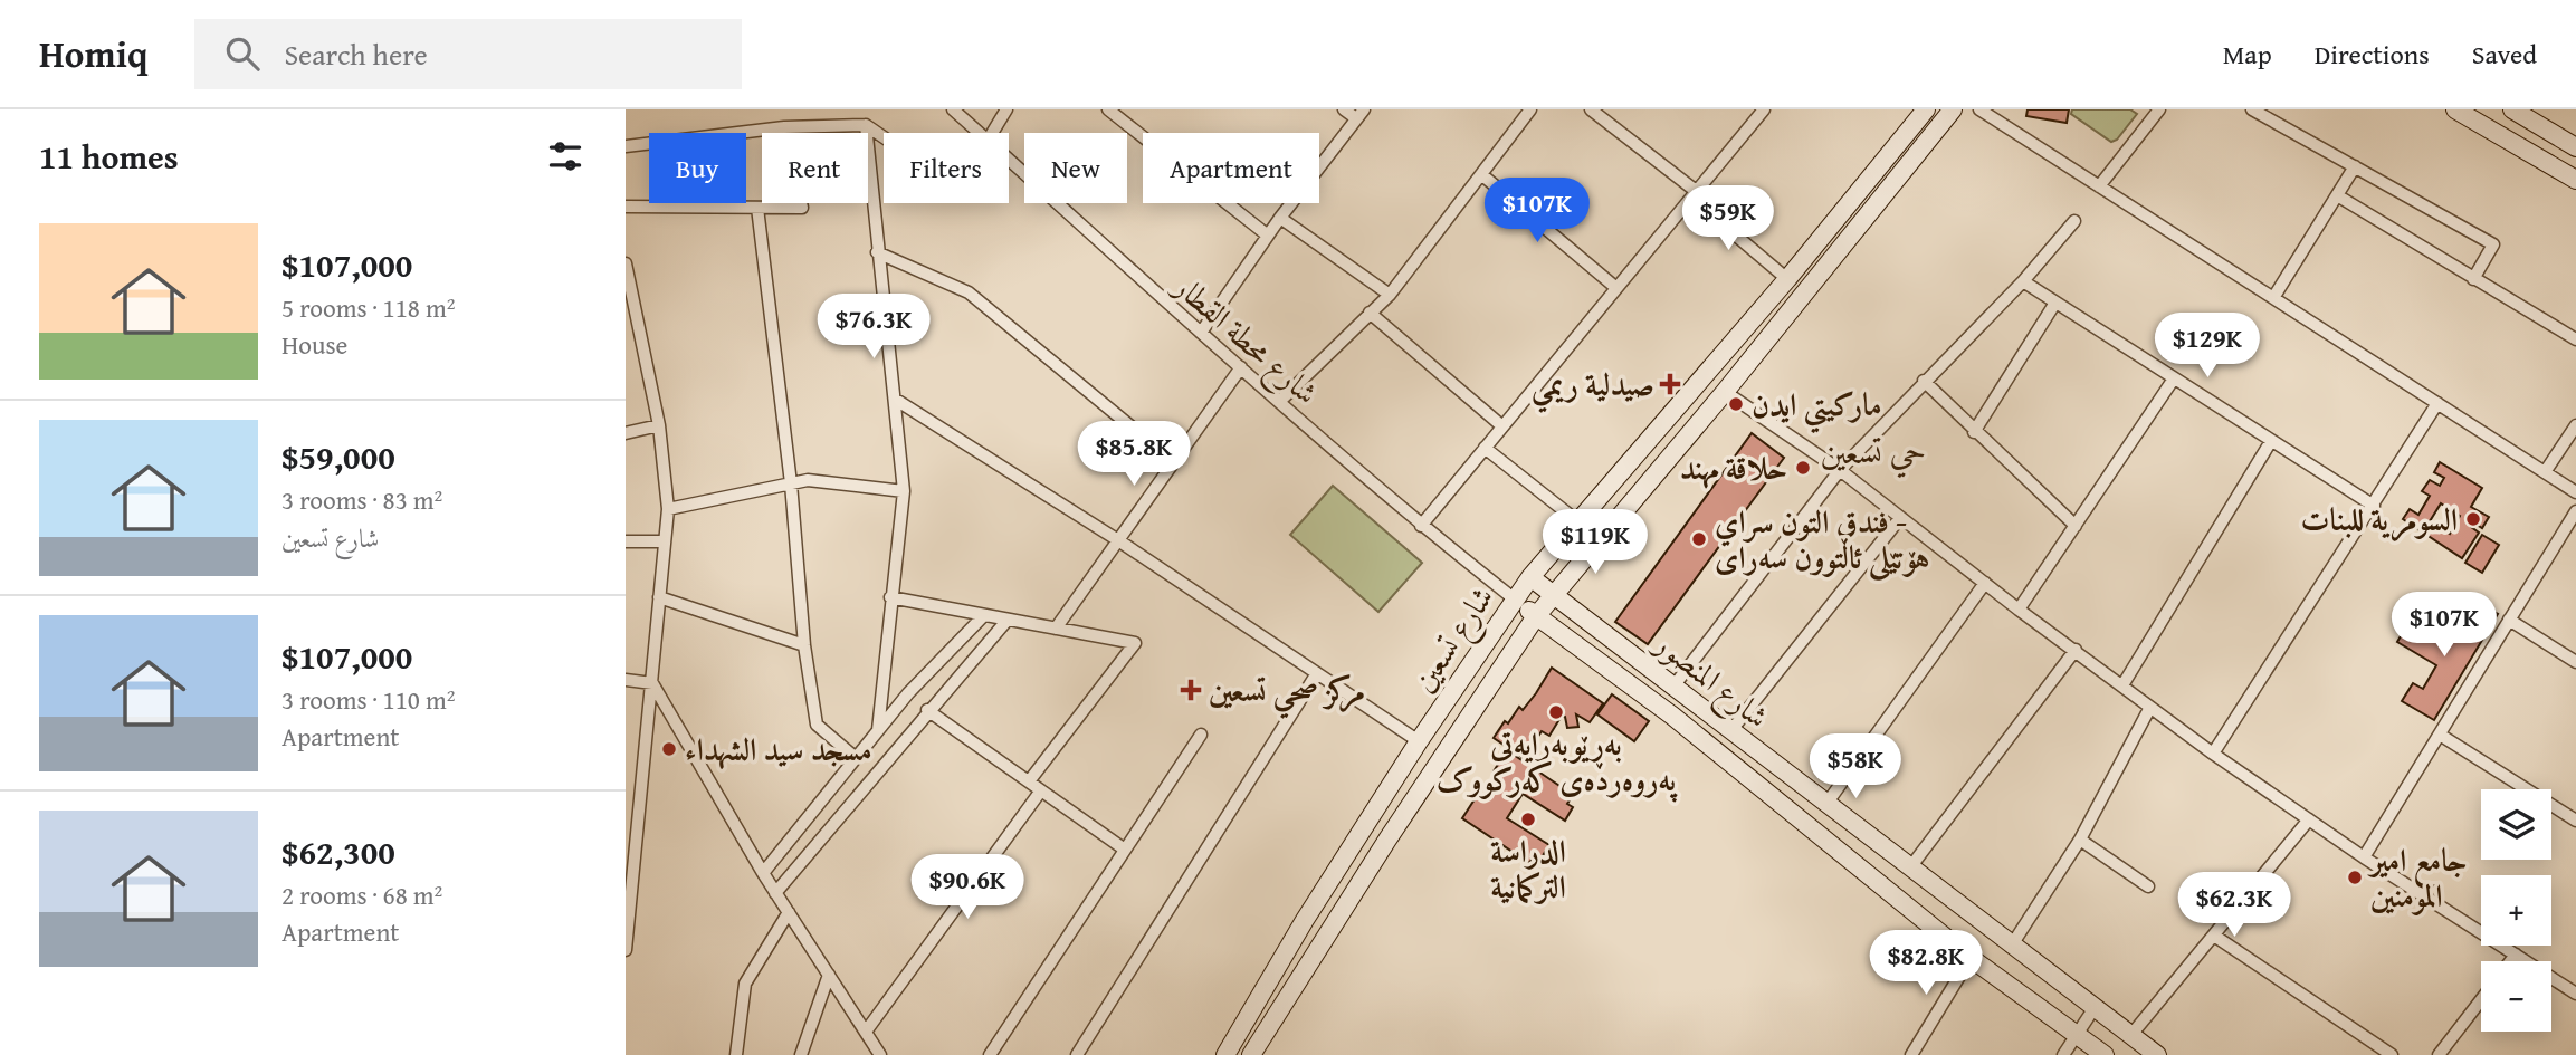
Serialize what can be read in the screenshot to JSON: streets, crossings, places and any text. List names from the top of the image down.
{
  "streets": {
    "main road": ["شارع تسعين", "شارع المنصور"],
    "street": ["شارع محطة القطار"]
  },
  "crossings": [
    ["شارع محطة القطار", "شارع تسعين"],
    ["شارع محطة القطار", "شارع المنصور"],
    ["شارع تسعين", "شارع المنصور"]
  ],
  "districts": ["حي تسعين"],
  "places": {
    "health": ["صيدلية ريمي", "مركز صحي تسعين"],
    "other": [
      "ماركيتي ايدن",
      "حلاقة مهند",
      "السومرية للبنات",
      "فندق التون سراي - هۆتێلی ئاڵتوون سەرای",
      "بەڕێوبەرایەتی پەروەردەی کەرکووک",
      "مسجد سيد الشهداء",
      "الدراسة التركمانية",
      "جامع امير المومنين"
    ]
  },
  "page": {
    "header": "Homiq",
    "search": "Search here",
    "nav": ["Map", "Directions", "Saved"],
    "heading": "11 homes",
    "chip": [
      "Buy",
      "Rent",
      "Filters",
      "New",
      "Apartment"
    ],
    "price": [
      "$107K",
      "$59K",
      "$76.3K",
      "$129K",
      "$85.8K",
      "$119K",
      "$107K",
      "$58K",
      "$90.6K",
      "$62.3K",
      "$82.8K"
    ],
    "list": [
      {
        "name": "$107,000",
        "note": "5 rooms · 118 m² · House"
      },
      {
        "name": "$59,000",
        "note": "3 rooms · 83 m² · شارع تسعين"
      },
      {
        "name": "$107,000",
        "note": "3 rooms · 110 m² · Apartment"
      },
      {
        "name": "$62,300",
        "note": "2 rooms · 68 m² · Apartment"
      }
    ],
    "map_buttons": ["+", "−"]
  }
}
